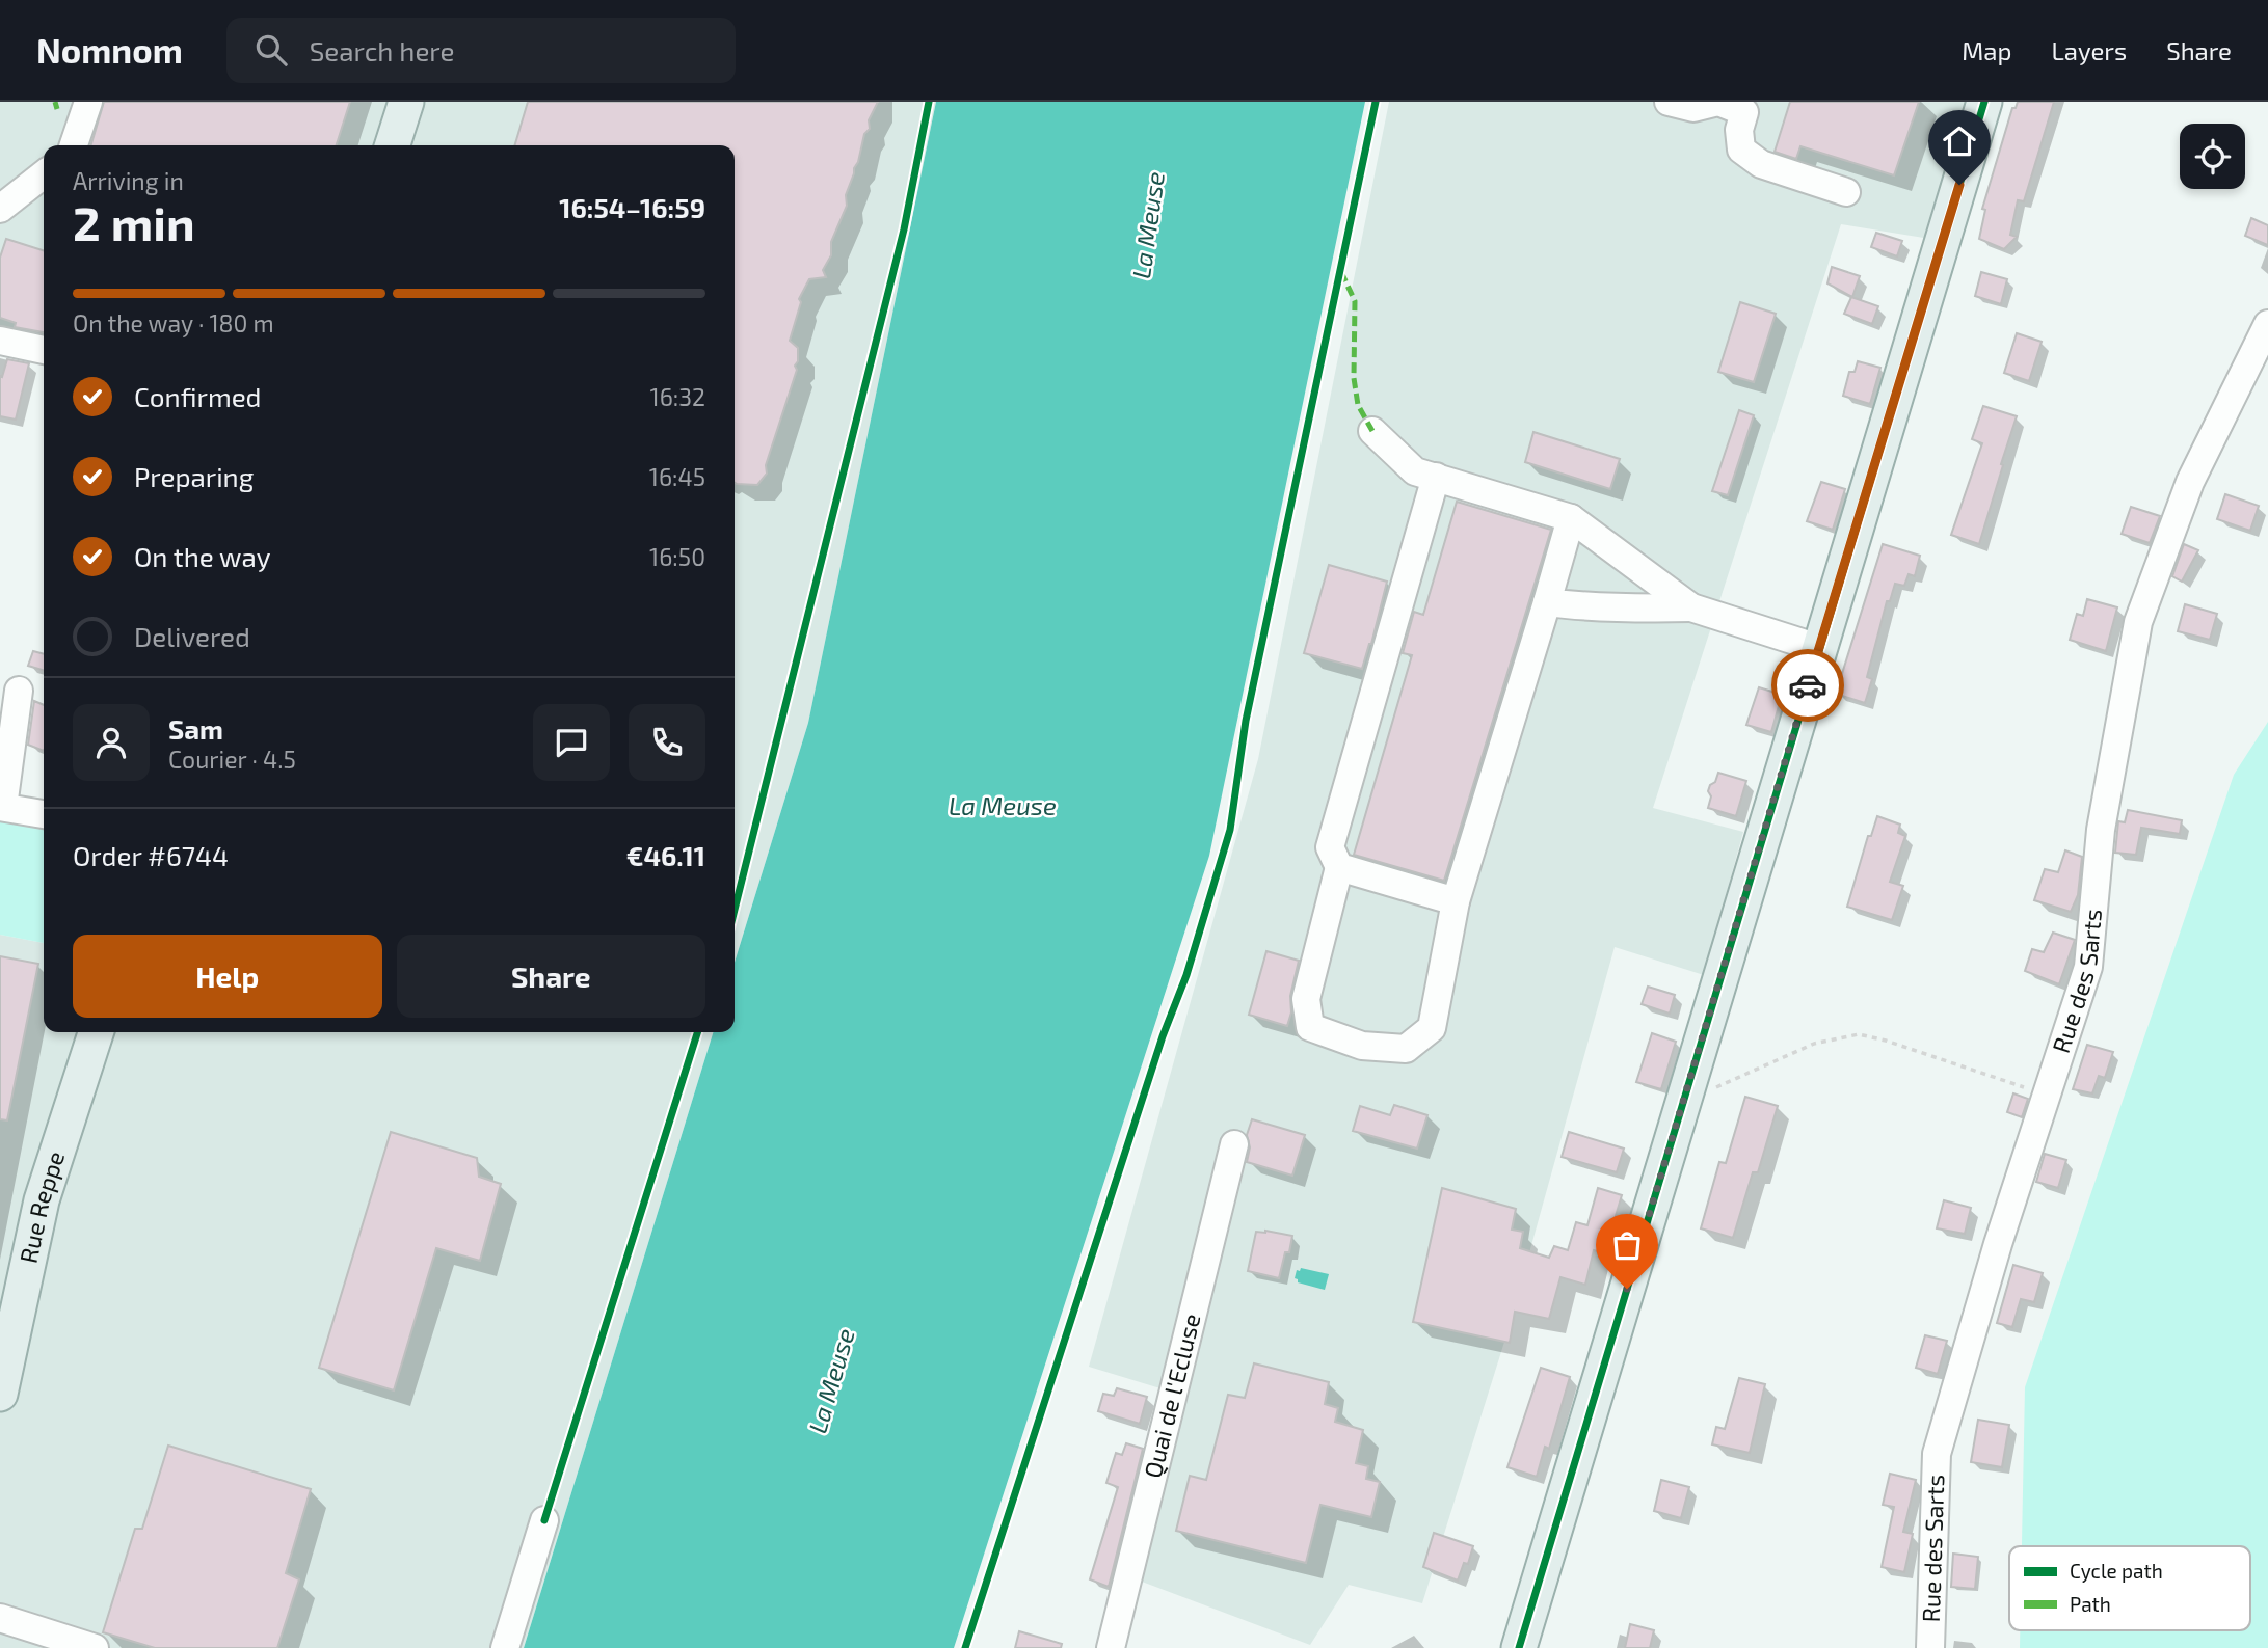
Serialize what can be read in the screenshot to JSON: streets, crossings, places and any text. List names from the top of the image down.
{
  "streets": {
    "main road": ["Rue Reppe"],
    "street": ["Rue des Sarts", "Quai de l'Ecluse"]
  },
  "water": ["La Meuse"],
  "legend": ["Cycle path", "Path"],
  "page": {
    "header": "Nomnom",
    "search": "Search here",
    "nav": ["Map", "Layers", "Share"],
    "heading": ["2 min", "Arriving in", "16:54–16:59"],
    "panel": [
      "Sam",
      "Courier · 4.5",
      "Order #6744",
      "€46.11"
    ],
    "bar": "On the way · 180 m",
    "list": [
      ["Confirmed", "16:32"],
      ["Preparing", "16:45"],
      ["On the way", "16:50"],
      "Delivered"
    ],
    "buttons": ["Help", "Share"]
  }
}
